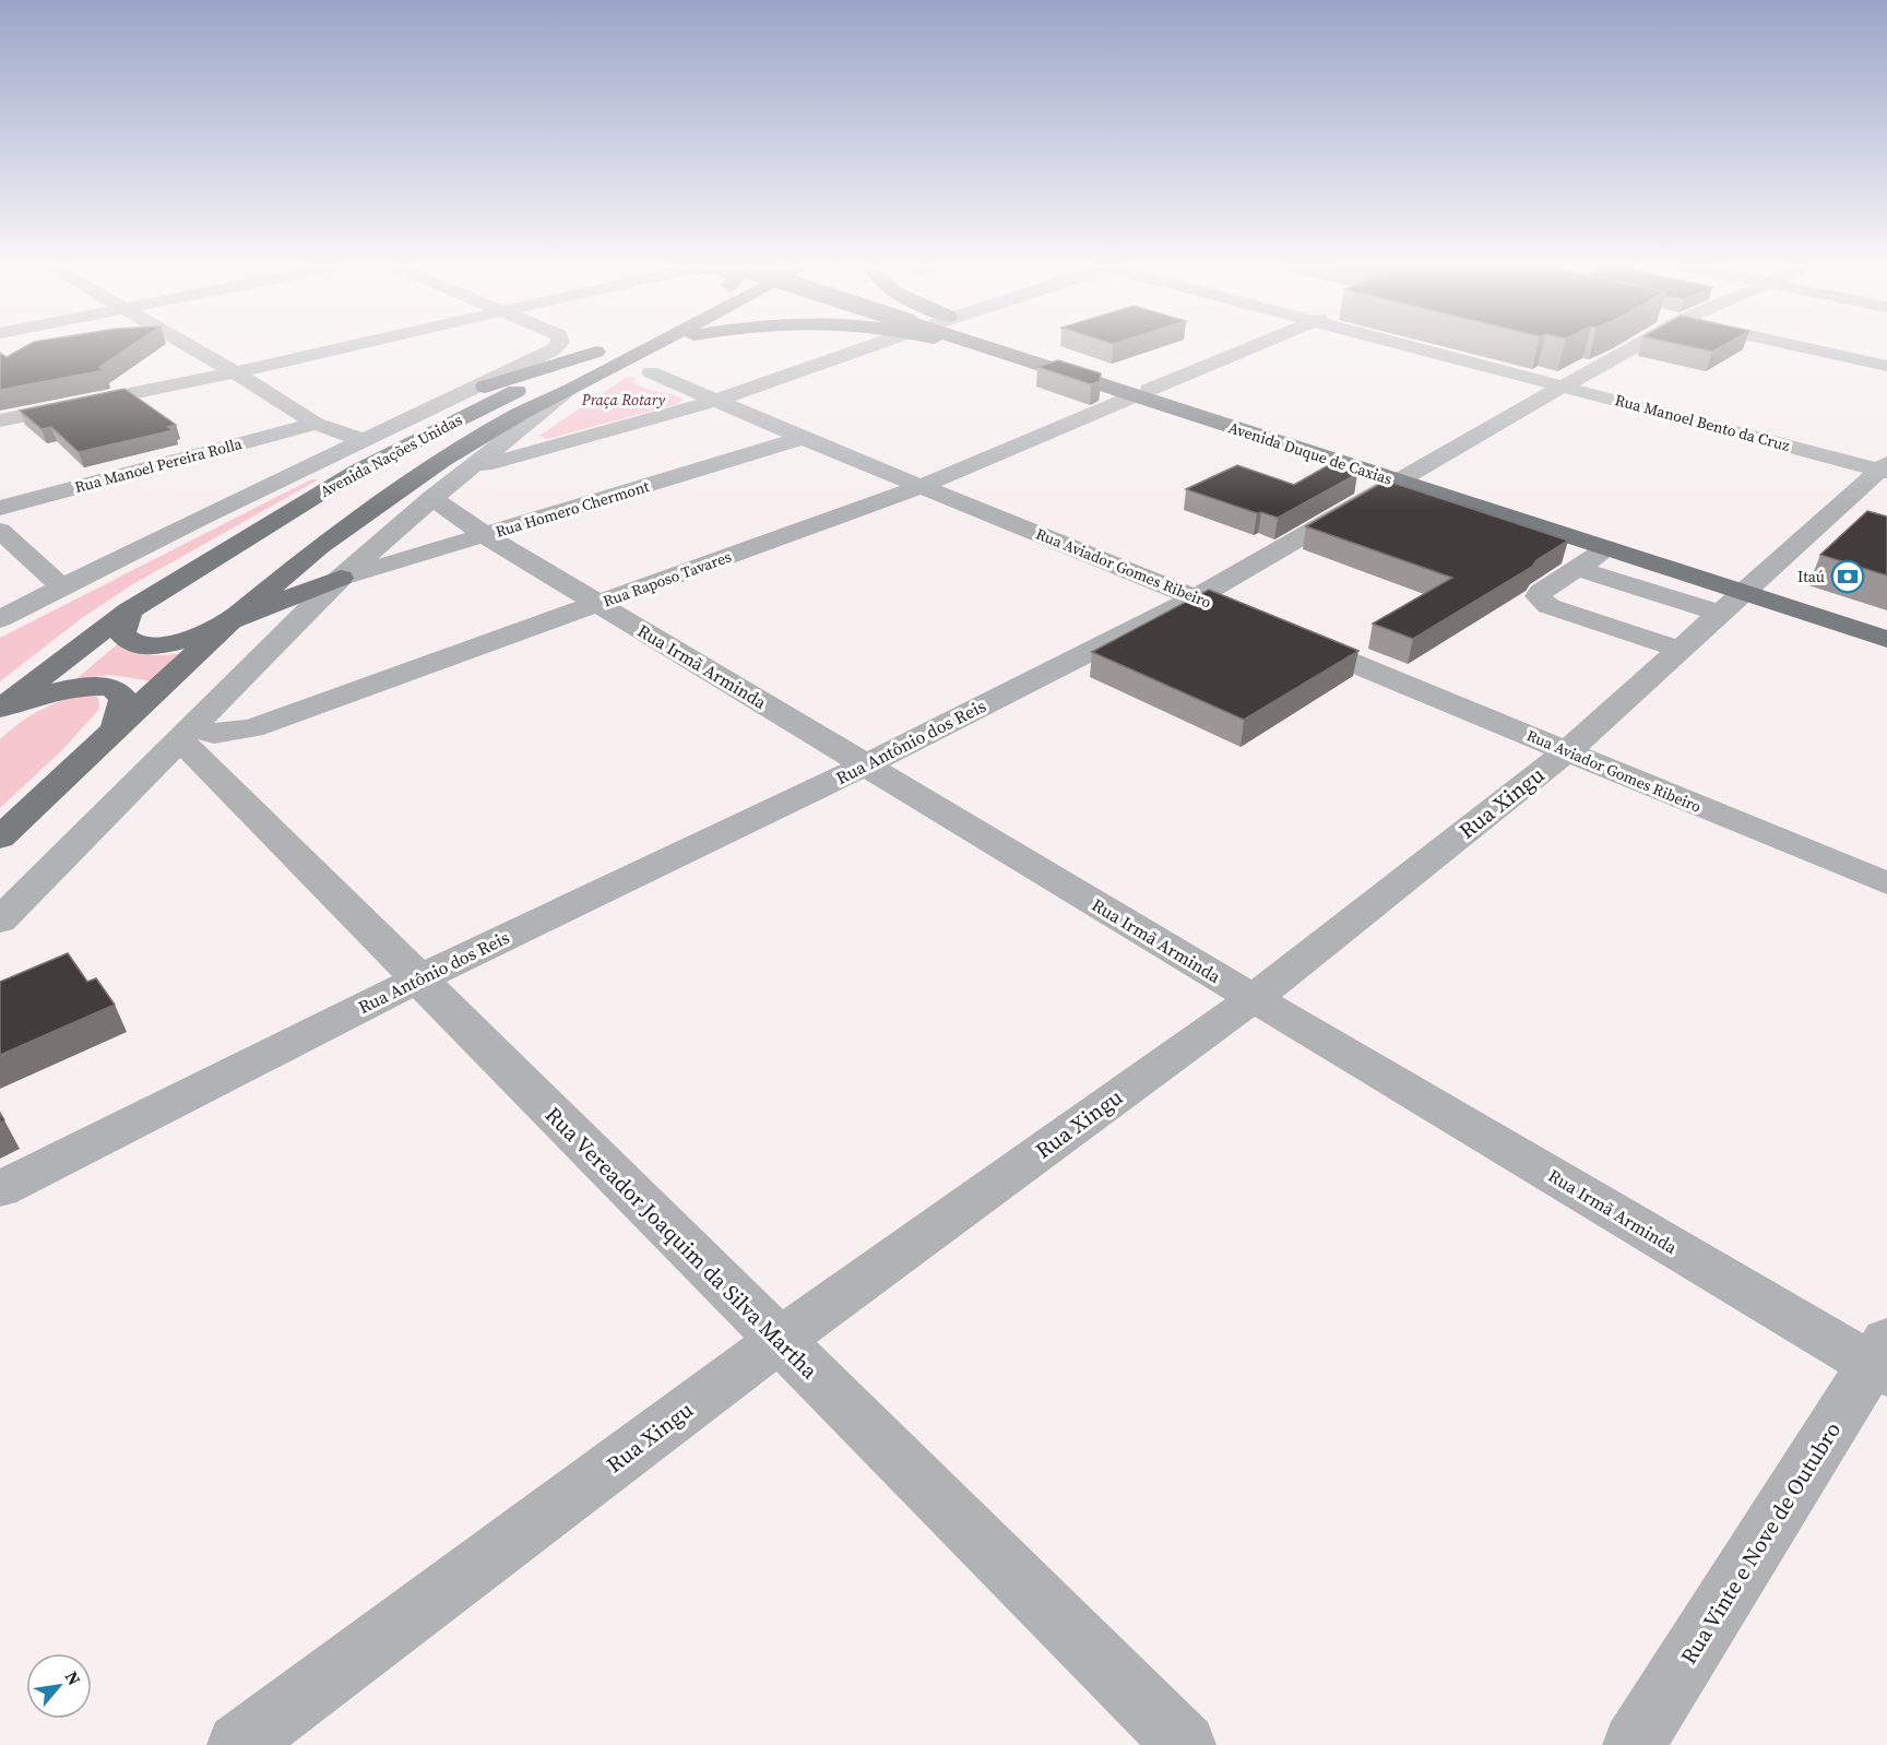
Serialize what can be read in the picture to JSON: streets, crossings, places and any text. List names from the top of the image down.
{
  "streets": {
    "main road": ["Avenida Duque de Caxias", "Avenida Nações Unidas"],
    "street": [
      "Rua Manoel Bento da Cruz",
      "Rua Manoel Pereira Rolla",
      "Rua Homero Chermont",
      "Rua Aviador Gomes Ribeiro",
      "Rua Raposo Tavares",
      "Rua Irmã Arminda",
      "Rua Antônio dos Reis",
      "Rua Xingu",
      "Rua Vereador Joaquim da Silva Martha",
      "Rua Vinte e Nove de Outubro"
    ]
  },
  "crossings": [
    ["Rua Manoel Bento da Cruz", "Rua Antônio dos Reis"],
    ["Rua Manoel Bento da Cruz", "Rua Xingu"],
    ["Avenida Duque de Caxias", "Rua Raposo Tavares"],
    ["Avenida Duque de Caxias", "Rua Antônio dos Reis"],
    ["Avenida Duque de Caxias", "Rua Xingu"],
    ["Avenida Nações Unidas", "Rua Homero Chermont"],
    ["Avenida Nações Unidas", "Rua Raposo Tavares"],
    ["Avenida Nações Unidas", "Rua Irmã Arminda"],
    ["Avenida Nações Unidas", "Rua Vereador Joaquim da Silva Martha"],
    ["Rua Homero Chermont", "Rua Aviador Gomes Ribeiro"],
    ["Rua Homero Chermont", "Rua Irmã Arminda"],
    ["Rua Aviador Gomes Ribeiro", "Rua Raposo Tavares"],
    ["Rua Aviador Gomes Ribeiro", "Rua Antônio dos Reis"],
    ["Rua Aviador Gomes Ribeiro", "Rua Xingu"],
    ["Rua Raposo Tavares", "Rua Irmã Arminda"],
    ["Rua Raposo Tavares", "Rua Vereador Joaquim da Silva Martha"],
    ["Rua Irmã Arminda", "Rua Antônio dos Reis"],
    ["Rua Irmã Arminda", "Rua Xingu"],
    ["Rua Irmã Arminda", "Rua Vinte e Nove de Outubro"],
    ["Rua Antônio dos Reis", "Rua Vereador Joaquim da Silva Martha"],
    ["Rua Xingu", "Rua Vereador Joaquim da Silva Martha"]
  ],
  "parks": ["Praça Rotary"],
  "places": {
    "bank": ["Itaú"]
  },
  "north": "top right"
}
